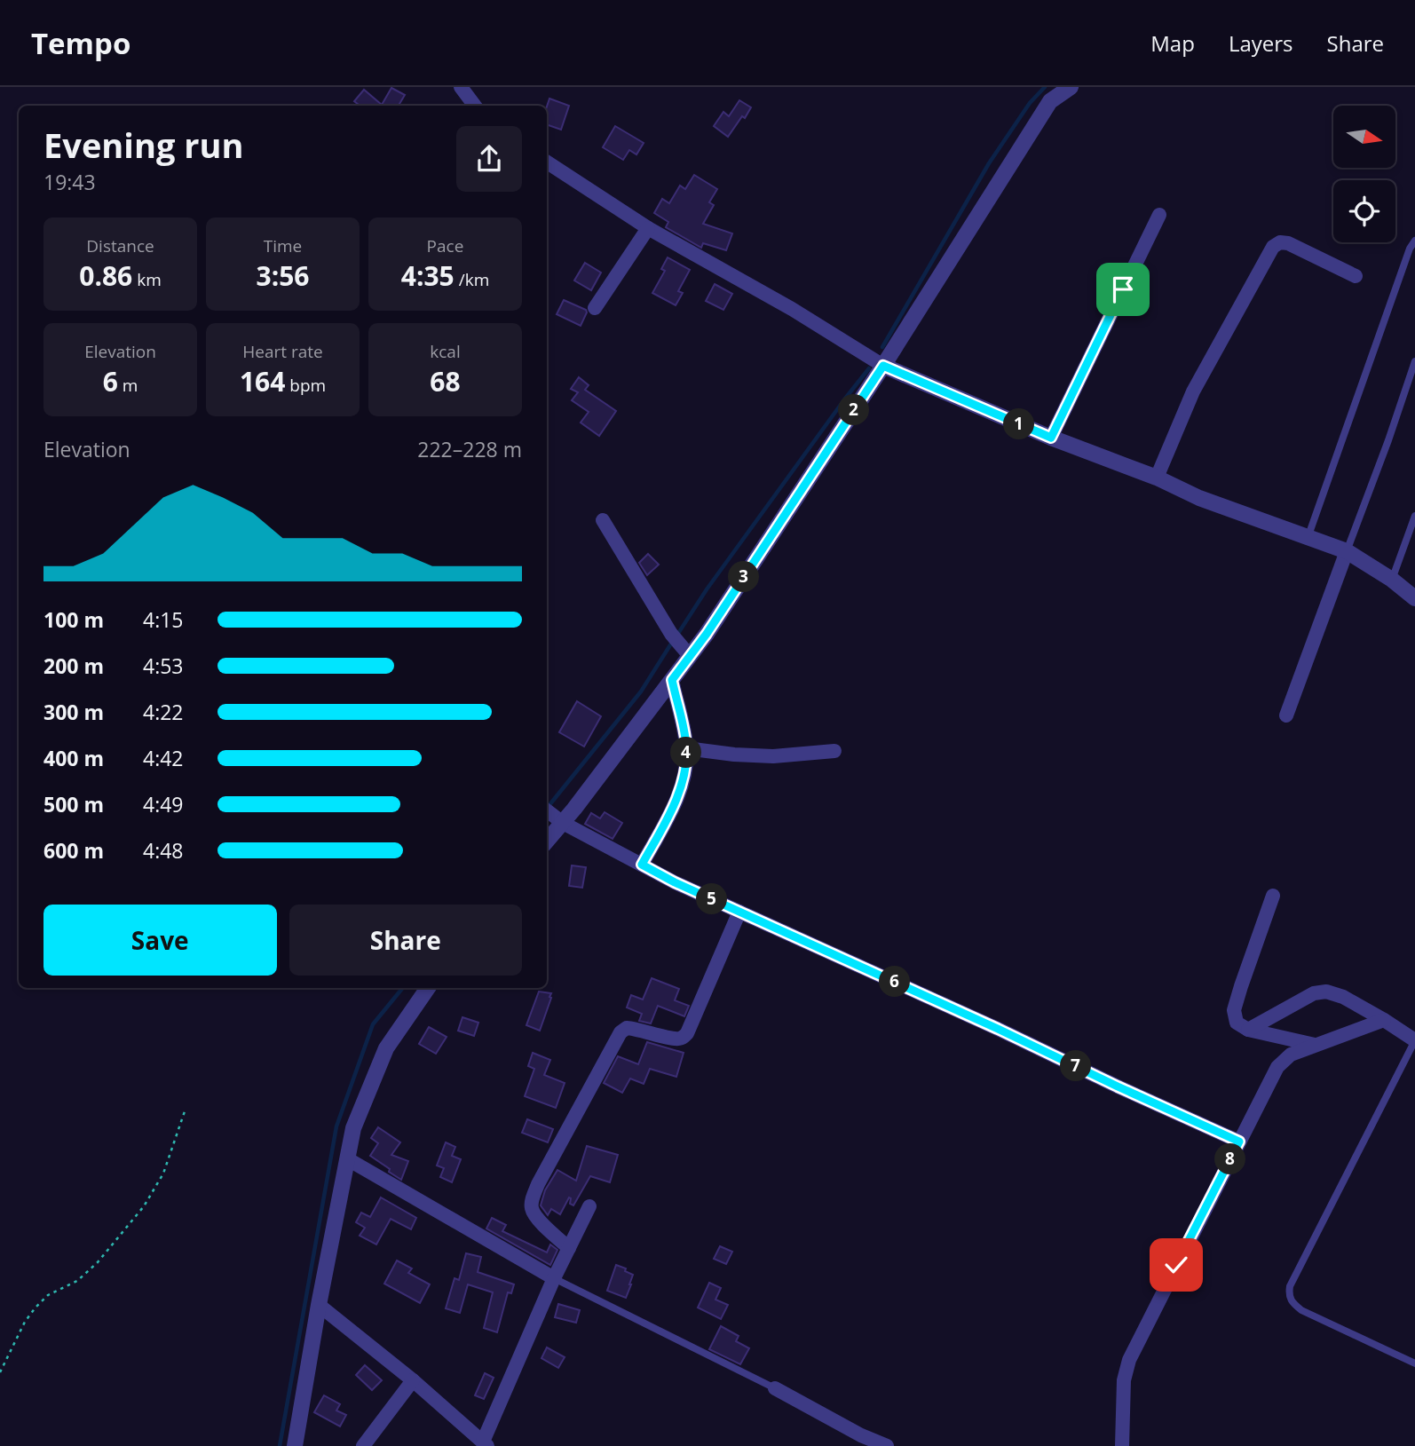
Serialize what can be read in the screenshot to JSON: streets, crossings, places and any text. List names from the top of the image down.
{
  "north": "right",
  "page": {
    "header": "Tempo",
    "nav": ["Map", "Layers", "Share"],
    "heading": ["Evening run", "19:43"],
    "stats": [
      ["Distance", "0.86 km"],
      ["Time", "3:56"],
      ["Pace", "4:35 /km"],
      ["Elevation", "6 m"],
      ["Heart rate", "164 bpm"],
      ["kcal", "68"]
    ],
    "pins": [
      "2",
      "1",
      "3",
      "4",
      "5",
      "6",
      "7",
      "8"
    ],
    "chart": ["Elevation", "222–228 m"],
    "list": [
      {
        "name": "100 m",
        "note": "4:15"
      },
      {
        "name": "200 m",
        "note": "4:53"
      },
      {
        "name": "300 m",
        "note": "4:22"
      },
      {
        "name": "400 m",
        "note": "4:42"
      },
      {
        "name": "500 m",
        "note": "4:49"
      },
      {
        "name": "600 m",
        "note": "4:48"
      }
    ],
    "buttons": ["Save", "Share"]
  }
}
